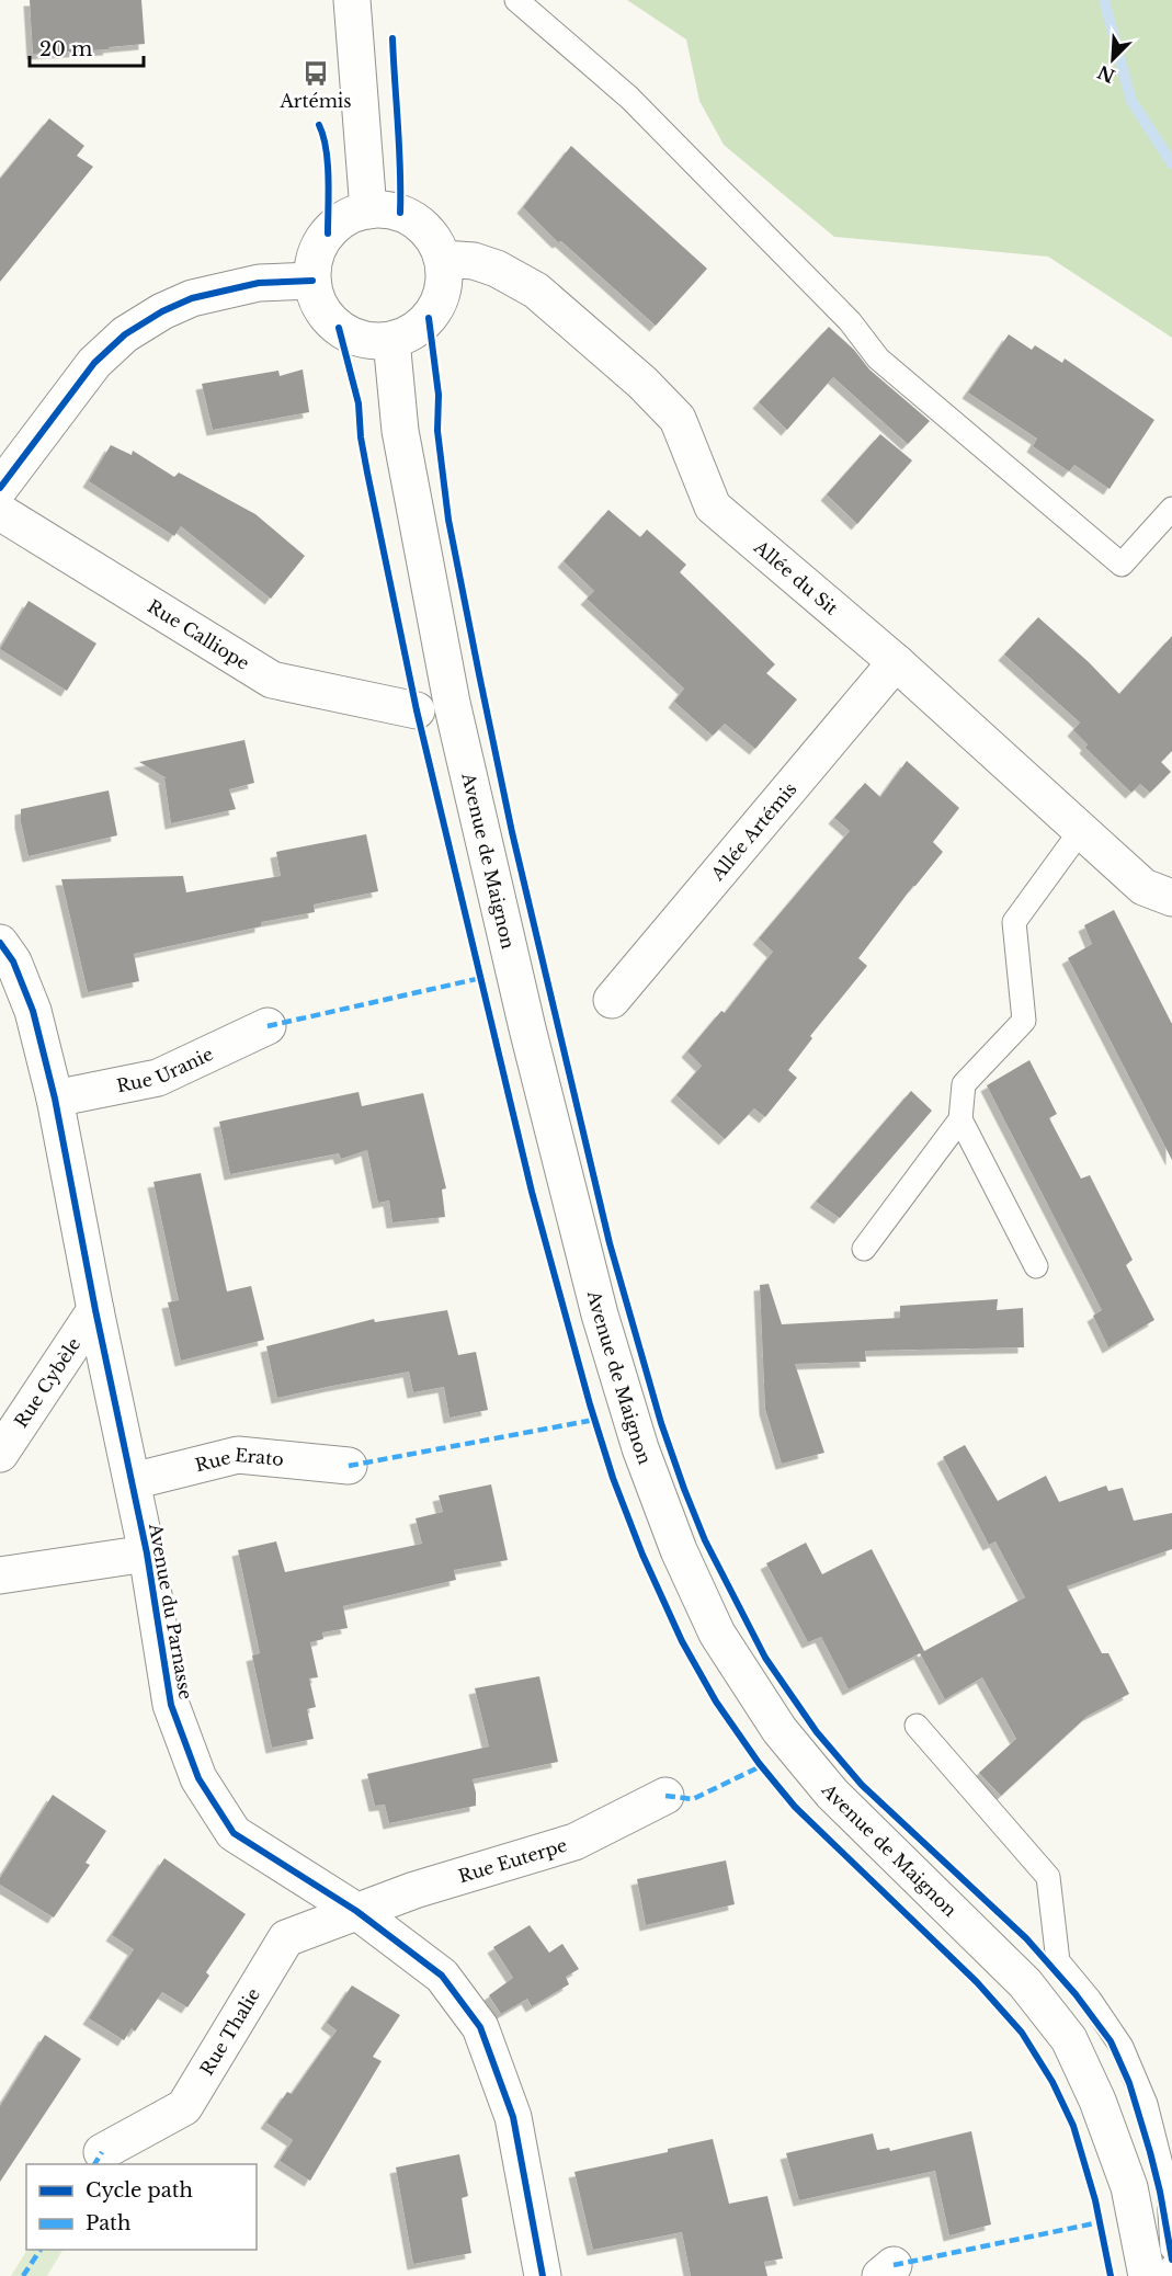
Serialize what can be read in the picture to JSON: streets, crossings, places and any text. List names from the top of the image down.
{
  "streets": {
    "street": [
      "Allée du Sit",
      "Rue Calliope",
      "Allée Artémis",
      "Avenue de Maignon",
      "Rue Uranie",
      "Rue Cybèle",
      "Rue Erato",
      "Avenue du Parnasse",
      "Rue Euterpe",
      "Rue Thalie"
    ]
  },
  "crossings": [
    ["Allée du Sit", "Allée Artémis"],
    ["Allée du Sit", "Avenue de Maignon"],
    ["Rue Uranie", "Avenue du Parnasse"],
    ["Rue Cybèle", "Avenue du Parnasse"],
    ["Rue Erato", "Avenue du Parnasse"],
    ["Avenue du Parnasse", "Rue Euterpe"],
    ["Avenue du Parnasse", "Rue Thalie"],
    ["Rue Euterpe", "Rue Thalie"]
  ],
  "places": {
    "bus stop": ["Artémis"]
  },
  "legend": ["Cycle path", "Path"],
  "scale_bar": "20 m",
  "north": "bottom left"
}
